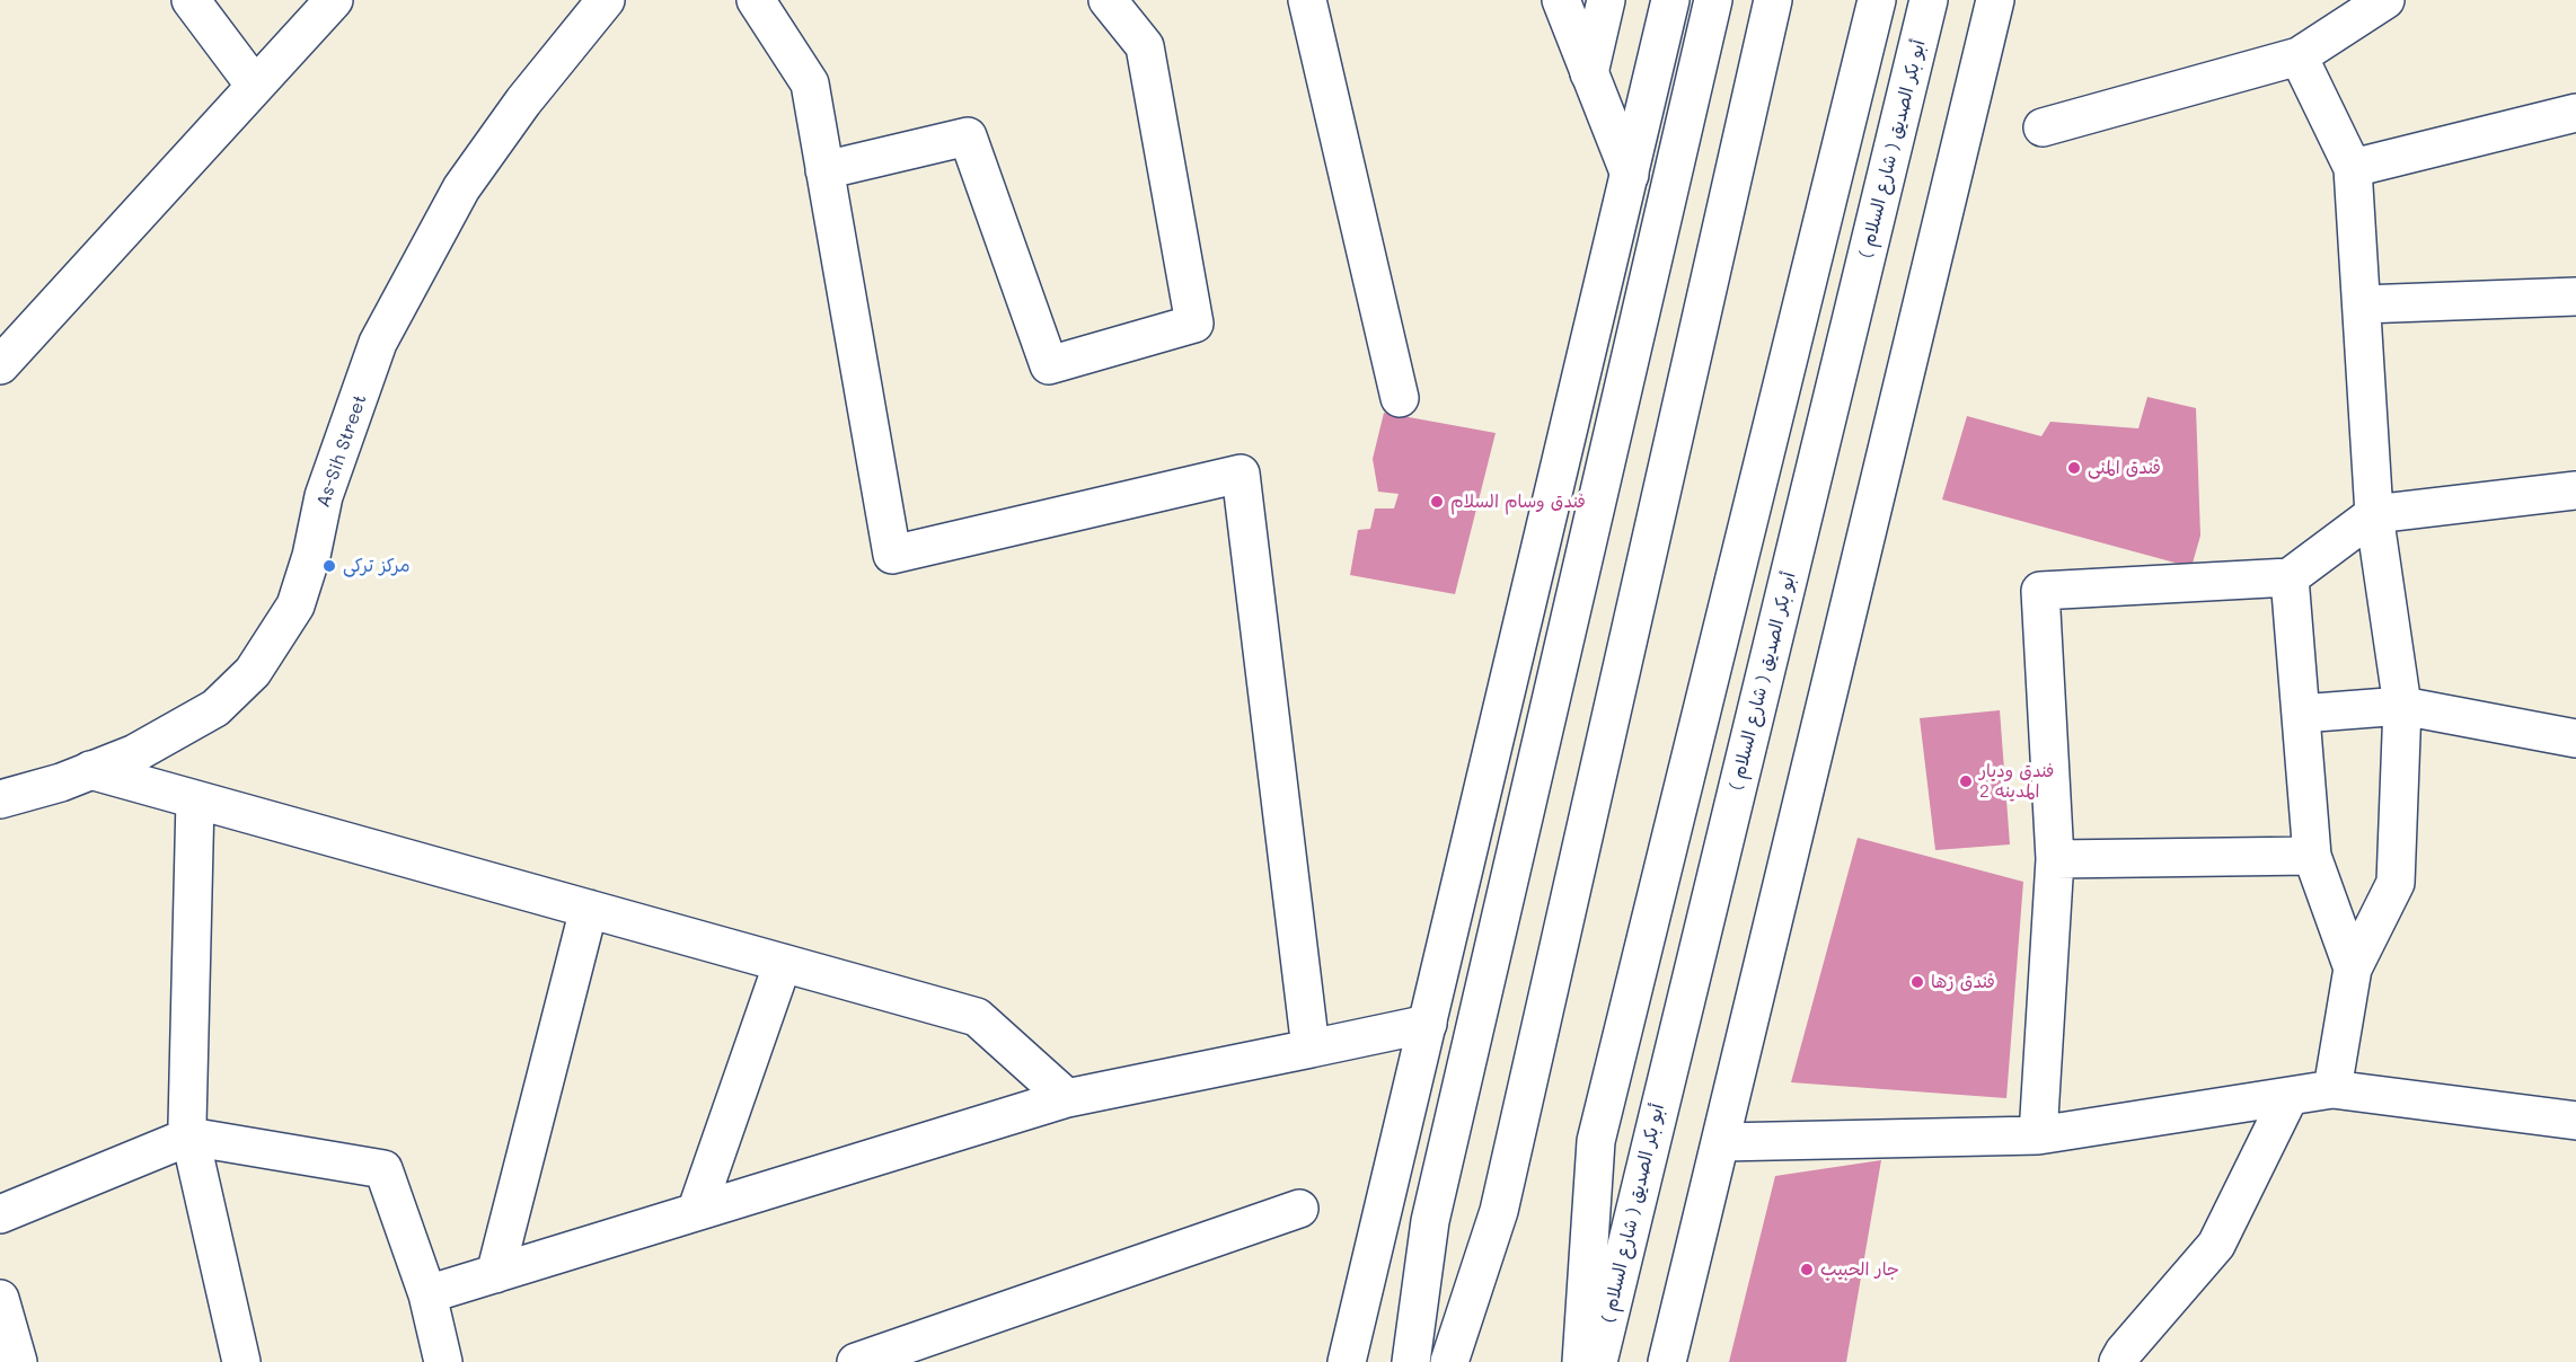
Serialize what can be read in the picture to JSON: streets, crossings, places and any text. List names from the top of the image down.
{
  "streets": {
    "main road": ["( شارع السلام ) أبو بكر الصديق", "As-Sih Street"]
  },
  "places": [
    "فندق المنى",
    "فندق وسام السلام",
    "مركز تركى",
    "فندق وديار المدينه 2",
    "فندق زها",
    "جار الحبيب"
  ]
}
